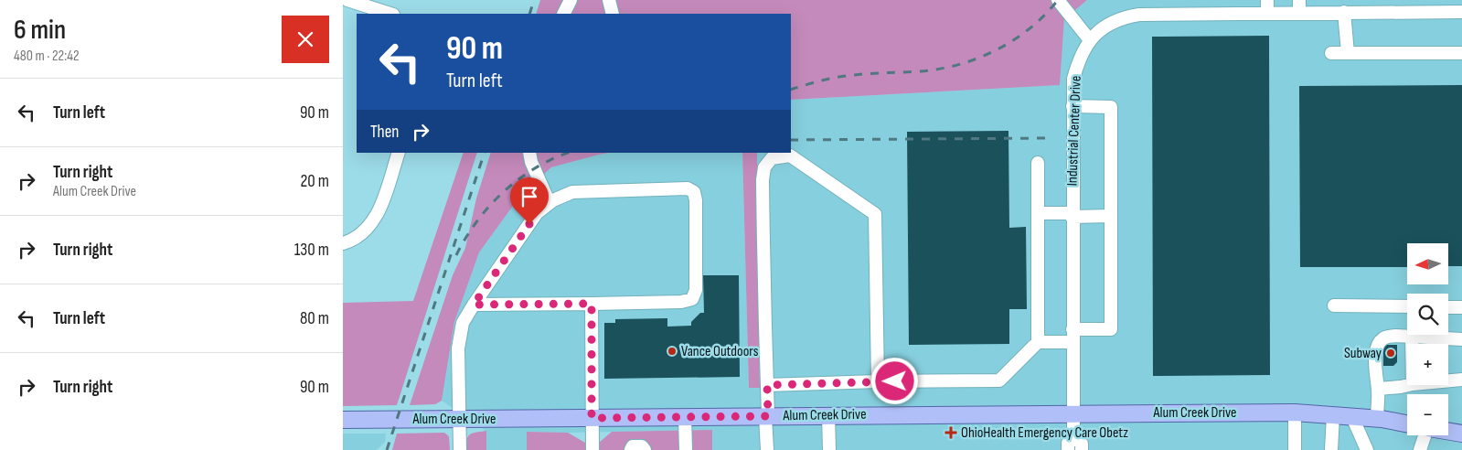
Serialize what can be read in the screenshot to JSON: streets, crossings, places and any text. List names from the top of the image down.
{
  "streets": {
    "main road": ["Alum Creek Drive"],
    "street": ["Industrial Center Drive"]
  },
  "crossings": [
    ["Industrial Center Drive", "Alum Creek Drive"]
  ],
  "places": {
    "other": ["Vance Outdoors", "Subway"],
    "health": ["OhioHealth Emergency Care Obetz"]
  },
  "north": "left",
  "page": {
    "heading": ["6 min", "480 m · 22:42"],
    "turn": ["90 m", "Turn left"],
    "list": [
      {
        "name": "Turn left",
        "value": "90 m"
      },
      {
        "name": "Turn right",
        "note": "Alum Creek Drive",
        "value": "20 m"
      },
      {
        "name": "Turn right",
        "value": "130 m"
      },
      {
        "name": "Turn left",
        "value": "80 m"
      },
      {
        "name": "Turn right",
        "value": "90 m"
      }
    ],
    "then": "Then",
    "map_buttons": ["+", "−"]
  }
}
